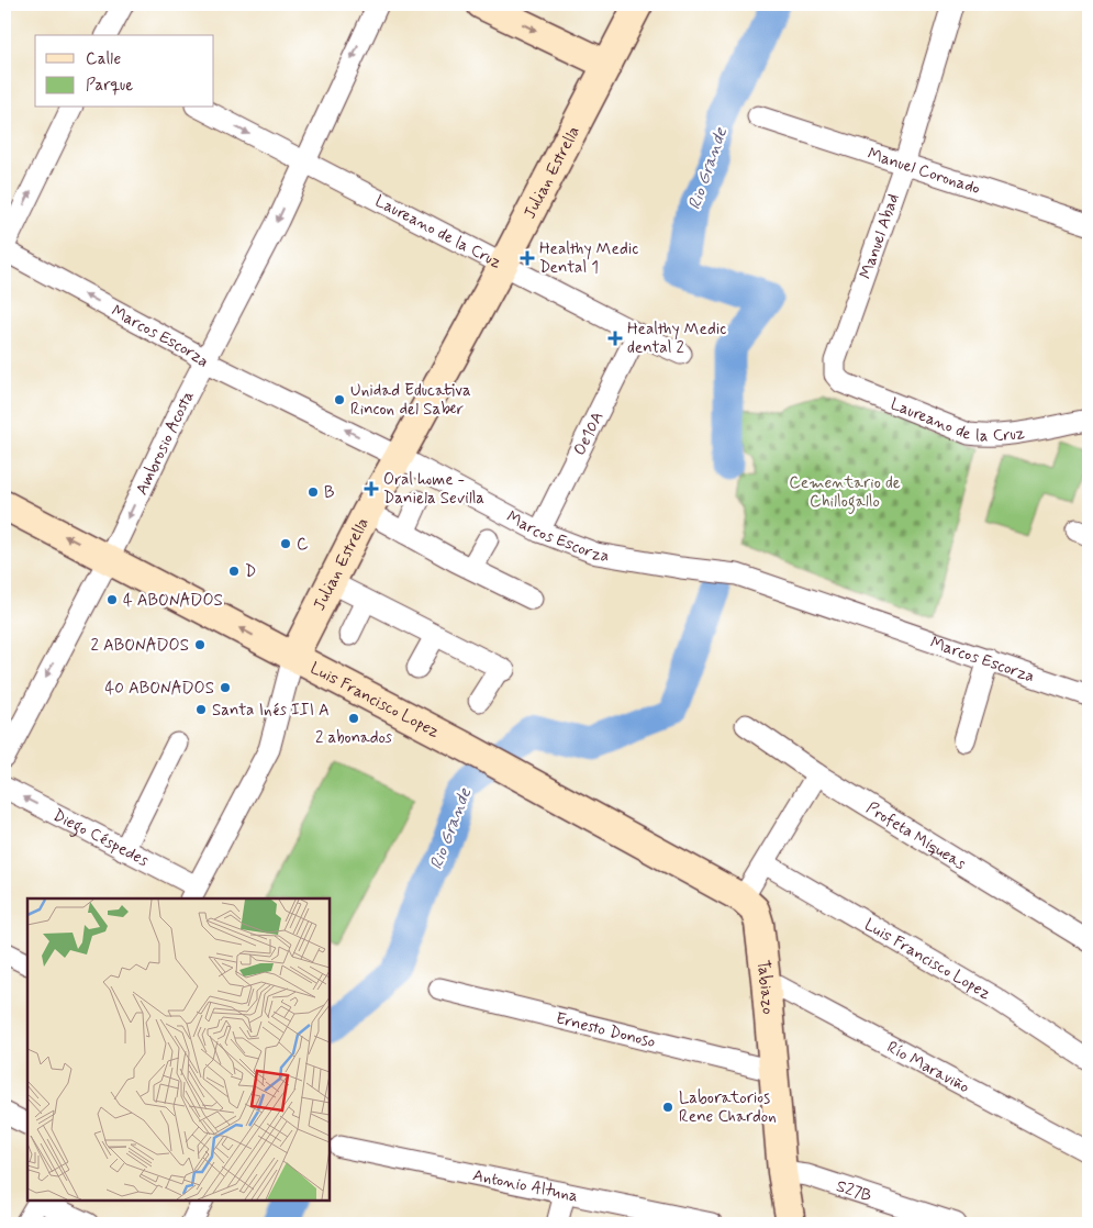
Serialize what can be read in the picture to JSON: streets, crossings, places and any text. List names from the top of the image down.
{
  "streets": {
    "street": [
      "Manuel Coronado",
      "Julian Estrella",
      "Laureano de la Cruz",
      "Manuel Abad",
      "Marcos Escorza",
      "Oe10A",
      "Ambrosio Acosta",
      "Luis Francisco Lopez",
      "Profeta Miqueas",
      "Diego Céspedes",
      "Tabiazo",
      "Ernesto Donoso",
      "Río Maraviño",
      "Antonio Altuna",
      "S27B"
    ]
  },
  "crossings": [
    ["Manuel Coronado", "Manuel Abad"],
    ["Julian Estrella", "Laureano de la Cruz"],
    ["Julian Estrella", "Marcos Escorza"],
    ["Julian Estrella", "Luis Francisco Lopez"],
    ["Julian Estrella", "Diego Céspedes"],
    ["Laureano de la Cruz", "Manuel Abad"],
    ["Laureano de la Cruz", "Oe10A"],
    ["Laureano de la Cruz", "Ambrosio Acosta"],
    ["Marcos Escorza", "Oe10A"],
    ["Marcos Escorza", "Ambrosio Acosta"],
    ["Ambrosio Acosta", "Luis Francisco Lopez"],
    ["Luis Francisco Lopez", "Tabiazo"],
    ["Tabiazo", "Ernesto Donoso"],
    ["Tabiazo", "Río Maraviño"],
    ["Tabiazo", "S27B"]
  ],
  "one_way": ["Marcos Escorza", "Ambrosio Acosta", "Diego Céspedes"],
  "water": ["Rio Grande"],
  "parks": ["Cementario de Chillogallo"],
  "places": {
    "health": ["Healthy Medic Dental 1", "Healthy Medic dental 2", "Oral home - Daniela Sevilla"],
    "other": [
      "Unidad Educativa Rincon del Saber",
      "B",
      "C",
      "D",
      "4 ABONADOS",
      "2 ABONADOS",
      "40 ABONADOS",
      "Santa Inés III A",
      "2 abonados",
      "Laboratorios Rene Chardon"
    ]
  },
  "legend": ["Calle", "Parque"]
}
